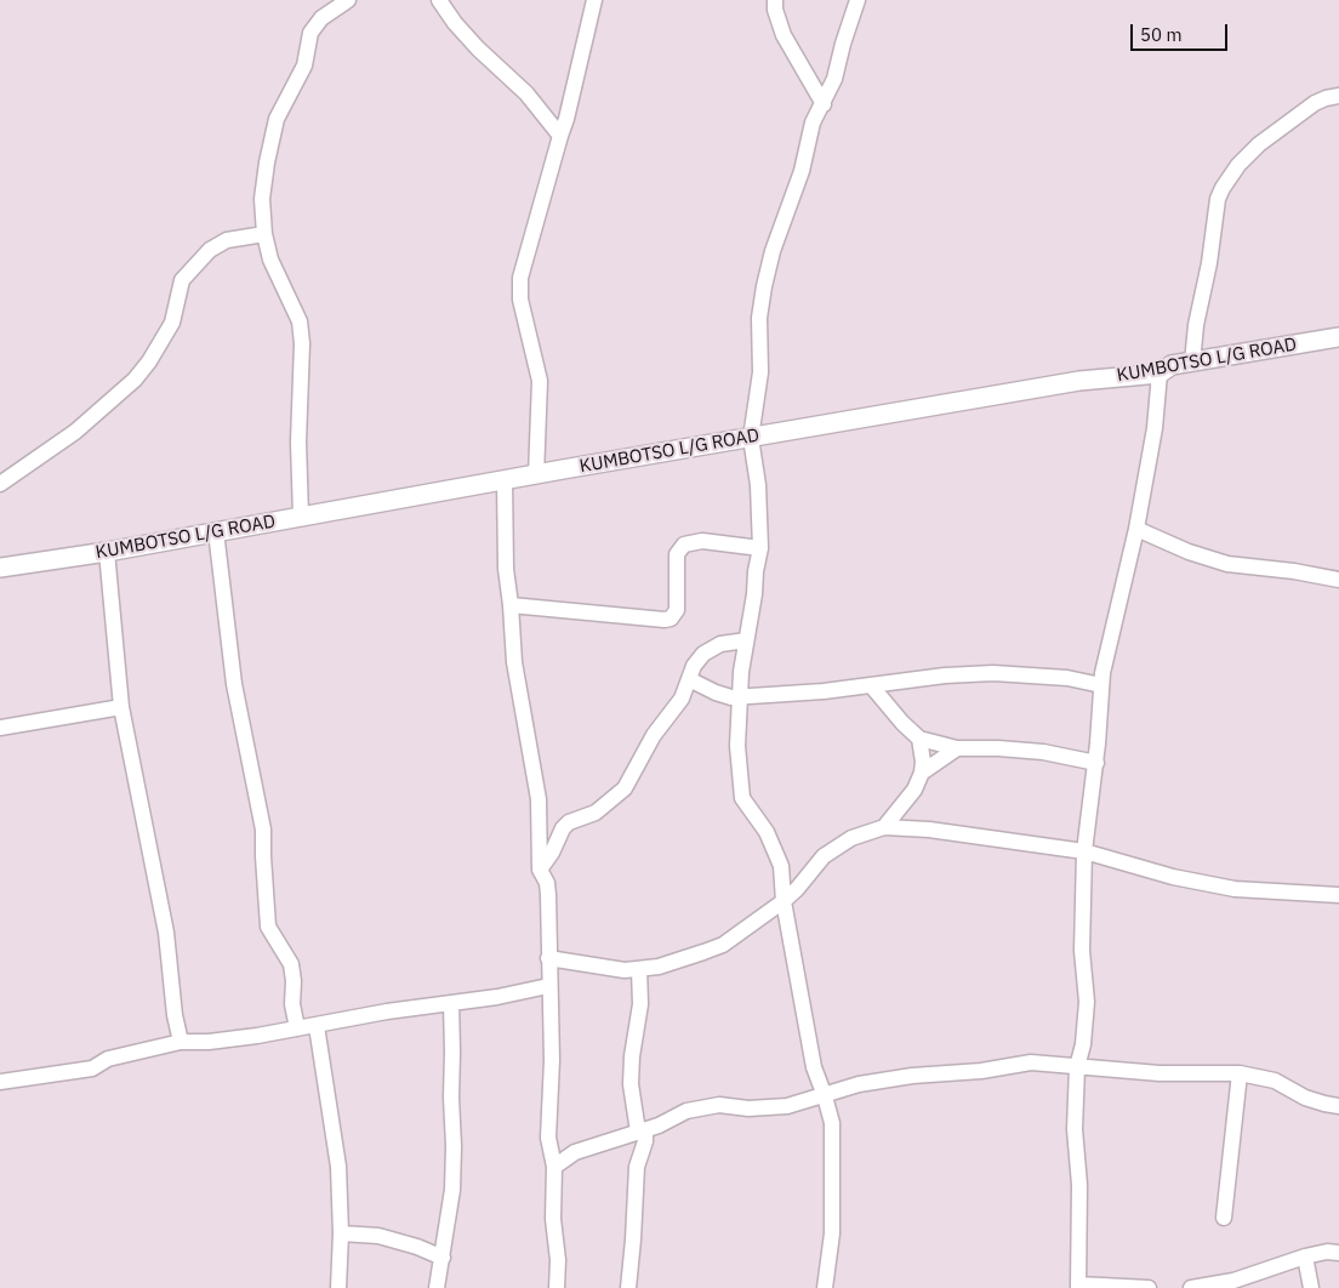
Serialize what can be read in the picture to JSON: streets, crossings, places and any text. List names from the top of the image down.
{
  "streets": {
    "main road": ["KUMBOTSO L/G ROAD"]
  },
  "scale_bar": "50 m"
}
